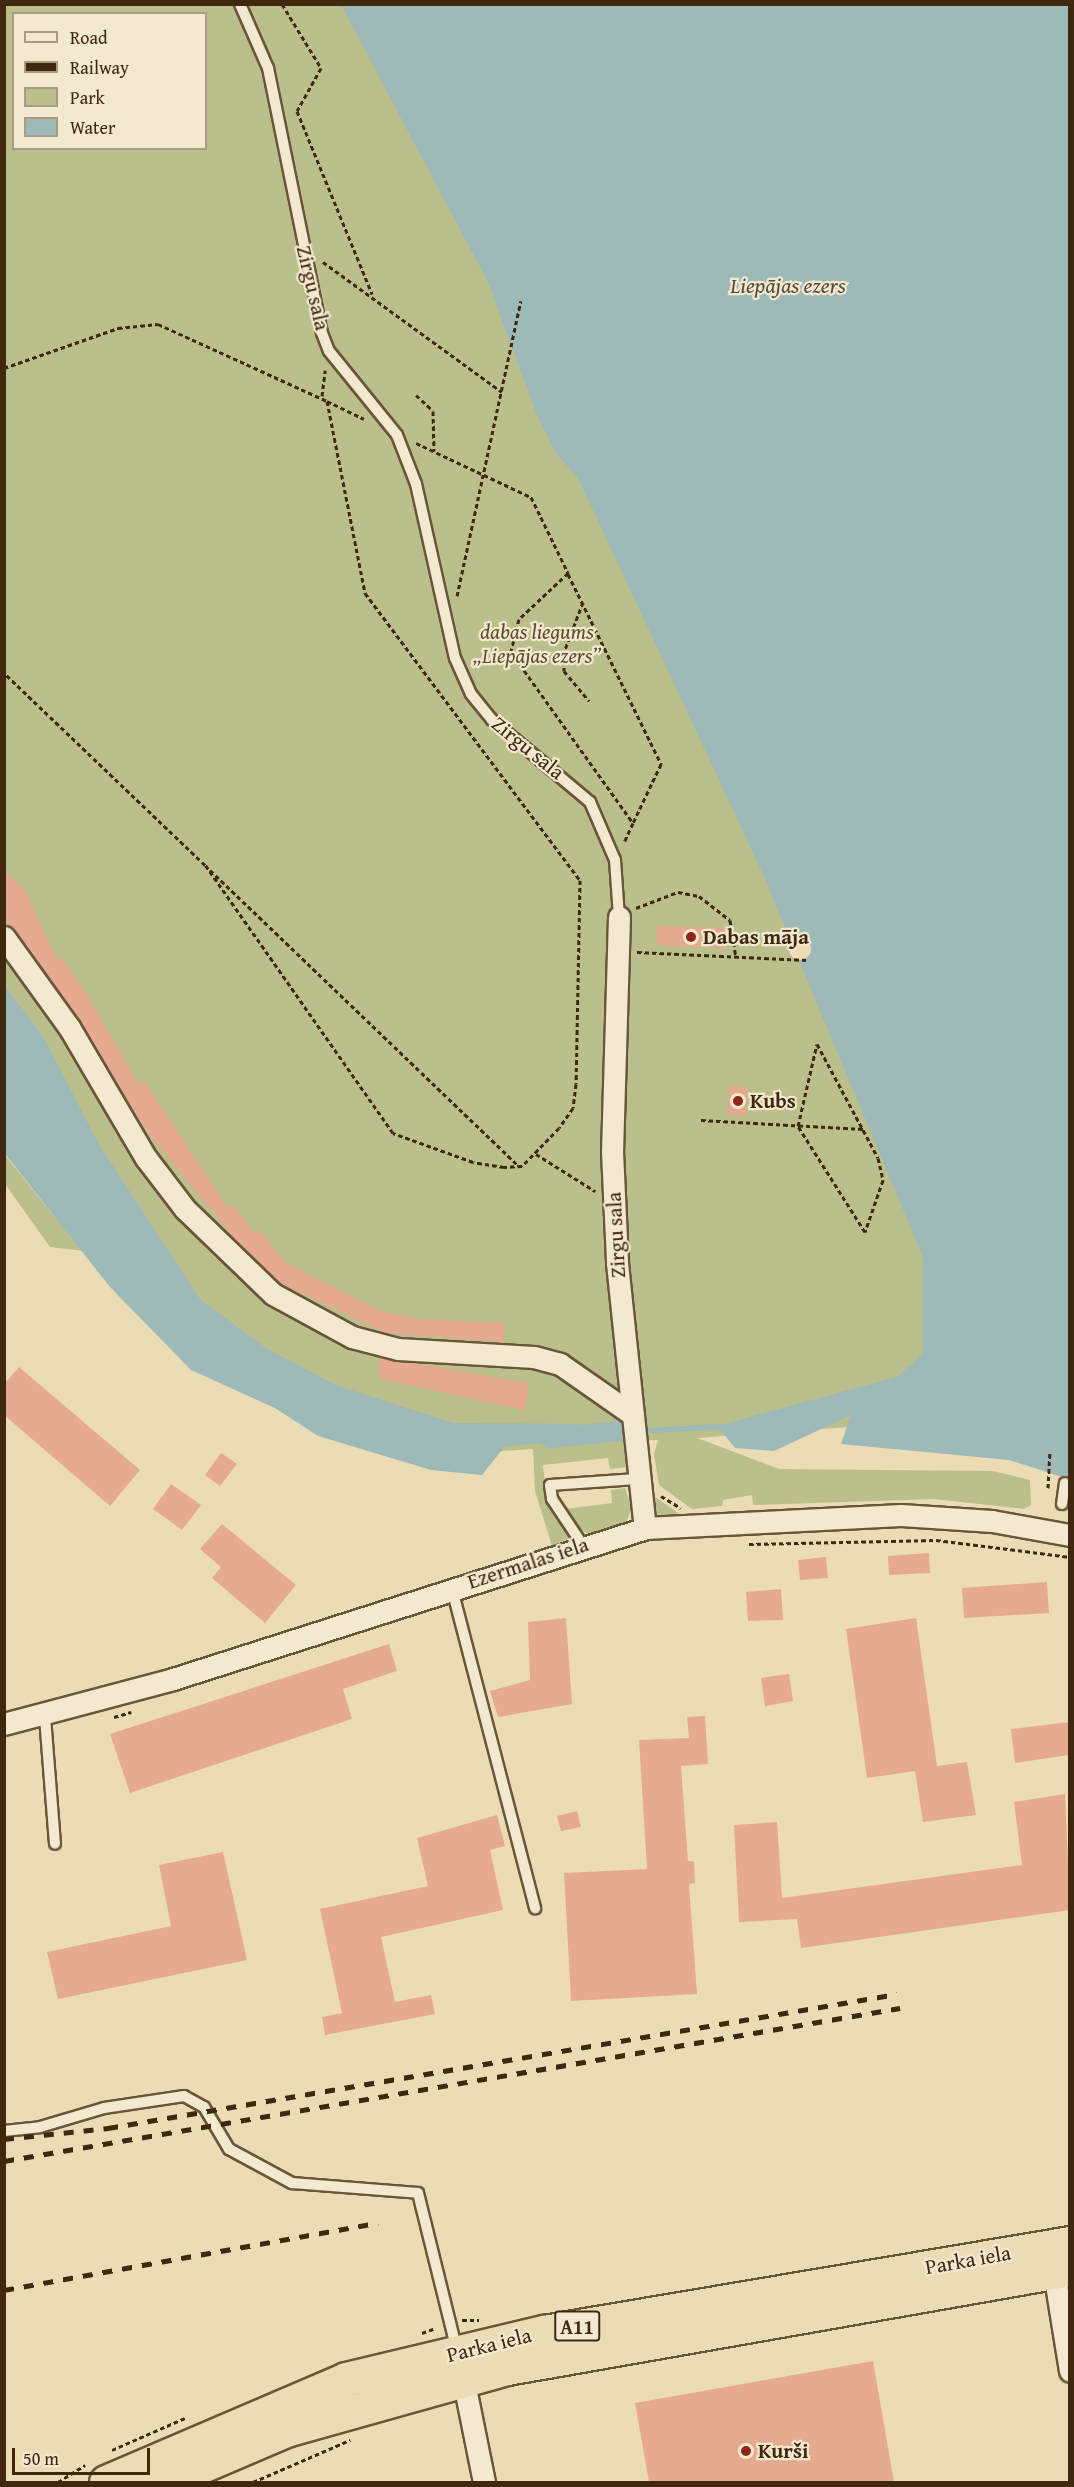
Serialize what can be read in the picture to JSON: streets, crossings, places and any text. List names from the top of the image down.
{
  "streets": {
    "highway": ["Parka iela", "A11"],
    "street": ["Zirgu sala", "Ezermalas iela"]
  },
  "crossings": [
    ["Zirgu sala", "Ezermalas iela"]
  ],
  "water": ["Liepājas ezers"],
  "parks": ["dabas liegums „Liepājas ezers”"],
  "places": ["Dabas māja", "Kubs", "Kurši"],
  "legend": [
    "Road",
    "Railway",
    "Park",
    "Water"
  ],
  "scale_bar": "50 m"
}
